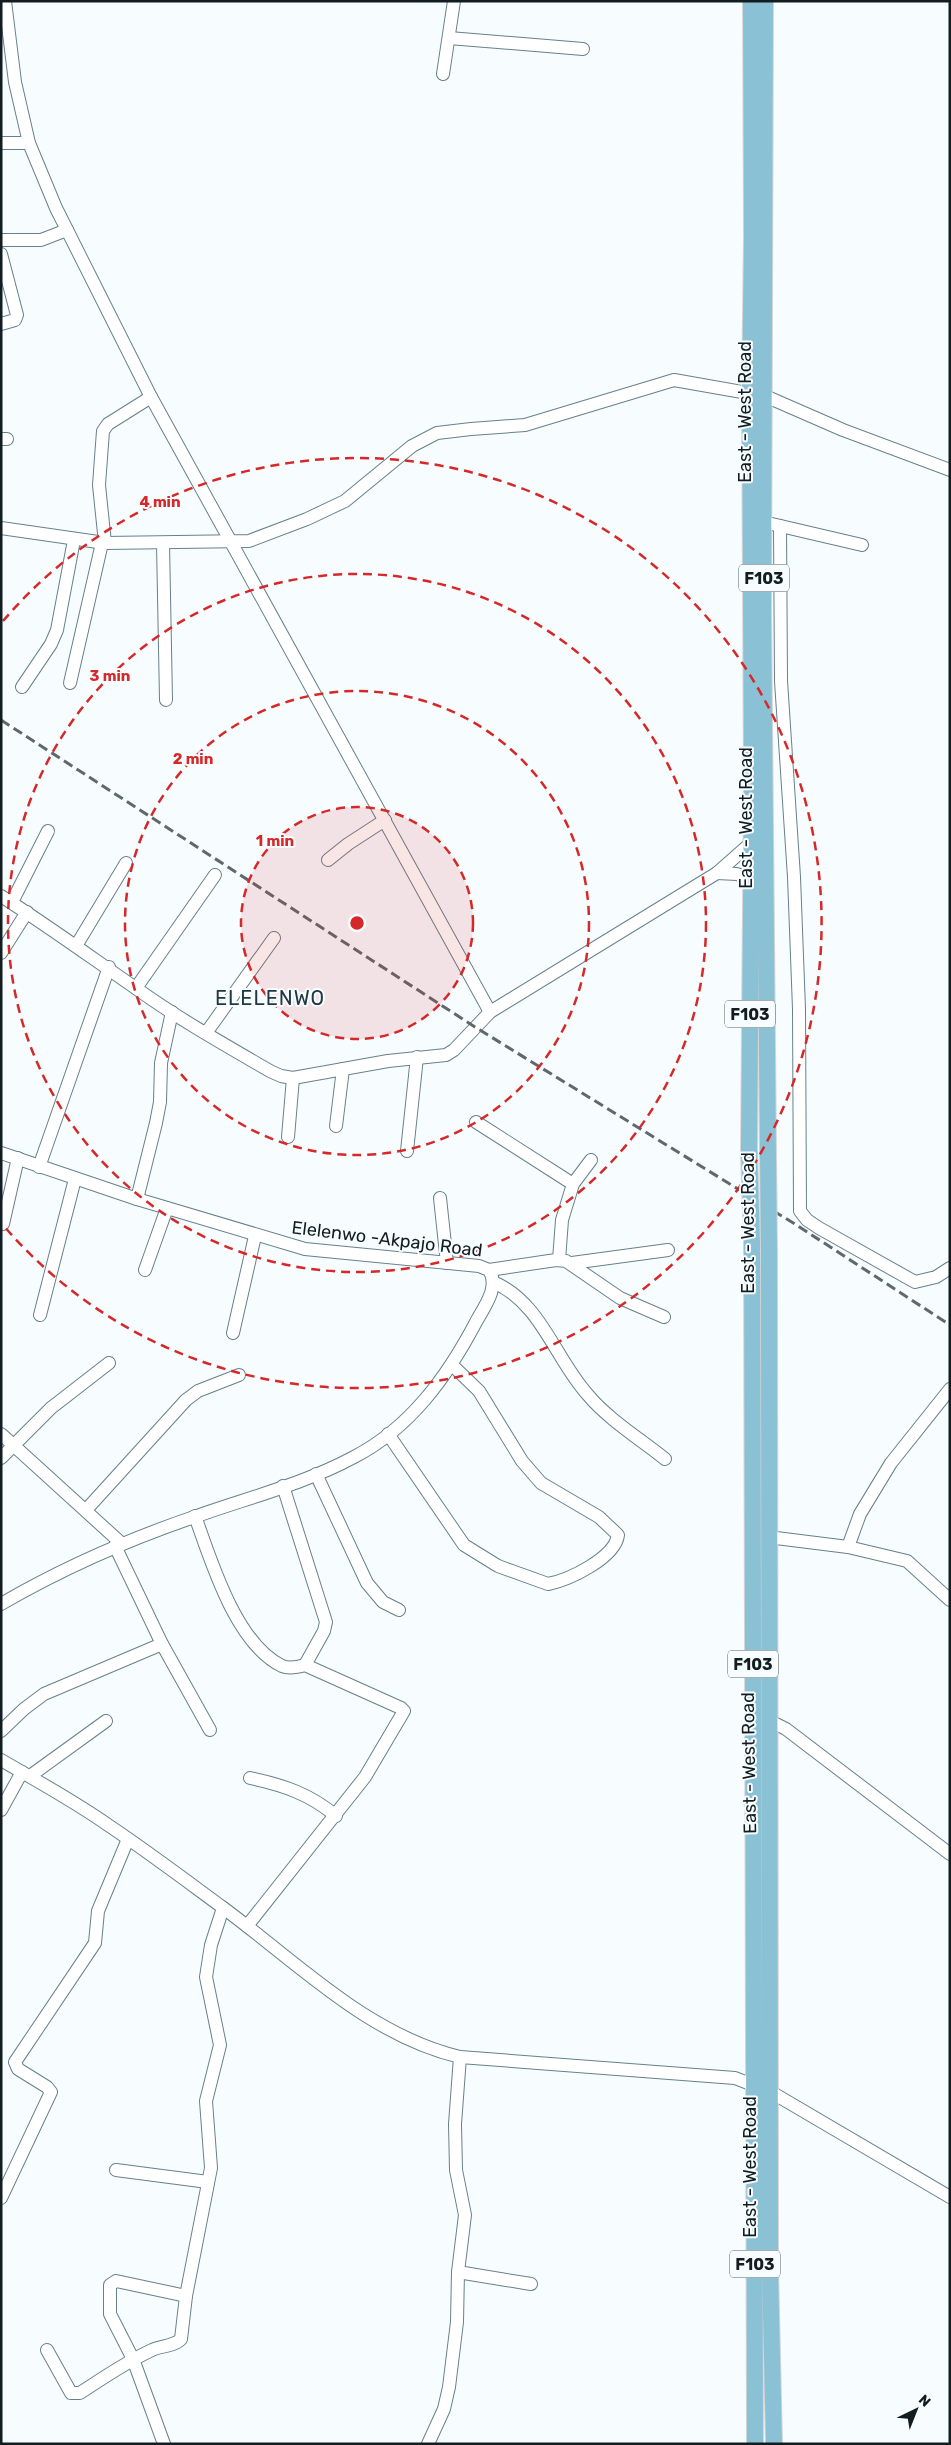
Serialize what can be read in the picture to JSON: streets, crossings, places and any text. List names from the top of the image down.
{
  "streets": {
    "main road": ["East - West Road", "F103"],
    "street": ["Elelenwo -Akpajo Road"]
  },
  "districts": ["ELELENWO"],
  "north": "top right",
  "rings": [
    "4 min",
    "3 min",
    "2 min",
    "1 min"
  ]
}
